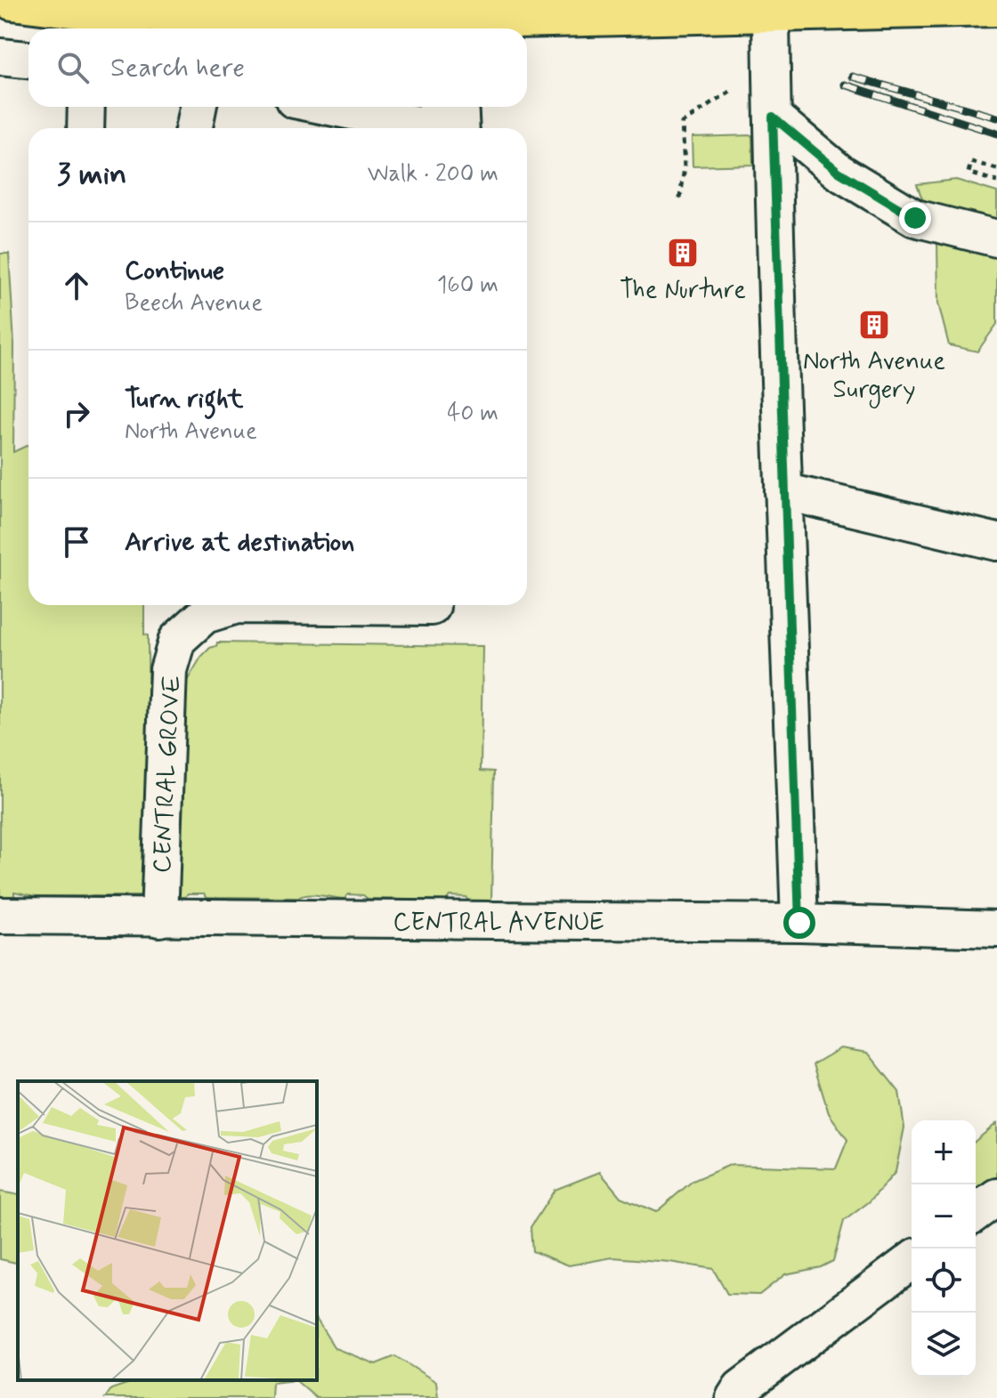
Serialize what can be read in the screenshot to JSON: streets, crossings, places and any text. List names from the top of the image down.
{
  "streets": {
    "street": ["CENTRAL GROVE", "CENTRAL AVENUE"]
  },
  "crossings": [
    ["CENTRAL GROVE", "CENTRAL AVENUE"]
  ],
  "places": {
    "building": ["The Nurture", "North Avenue Surgery"]
  },
  "page": {
    "search": "Search here",
    "heading": ["3 min", "Walk · 200 m"],
    "list": [
      ["Continue", "Beech Avenue", "160 m"],
      ["Turn right", "North Avenue", "40 m"],
      "Arrive at destination"
    ],
    "map_buttons": ["+", "−"]
  }
}
